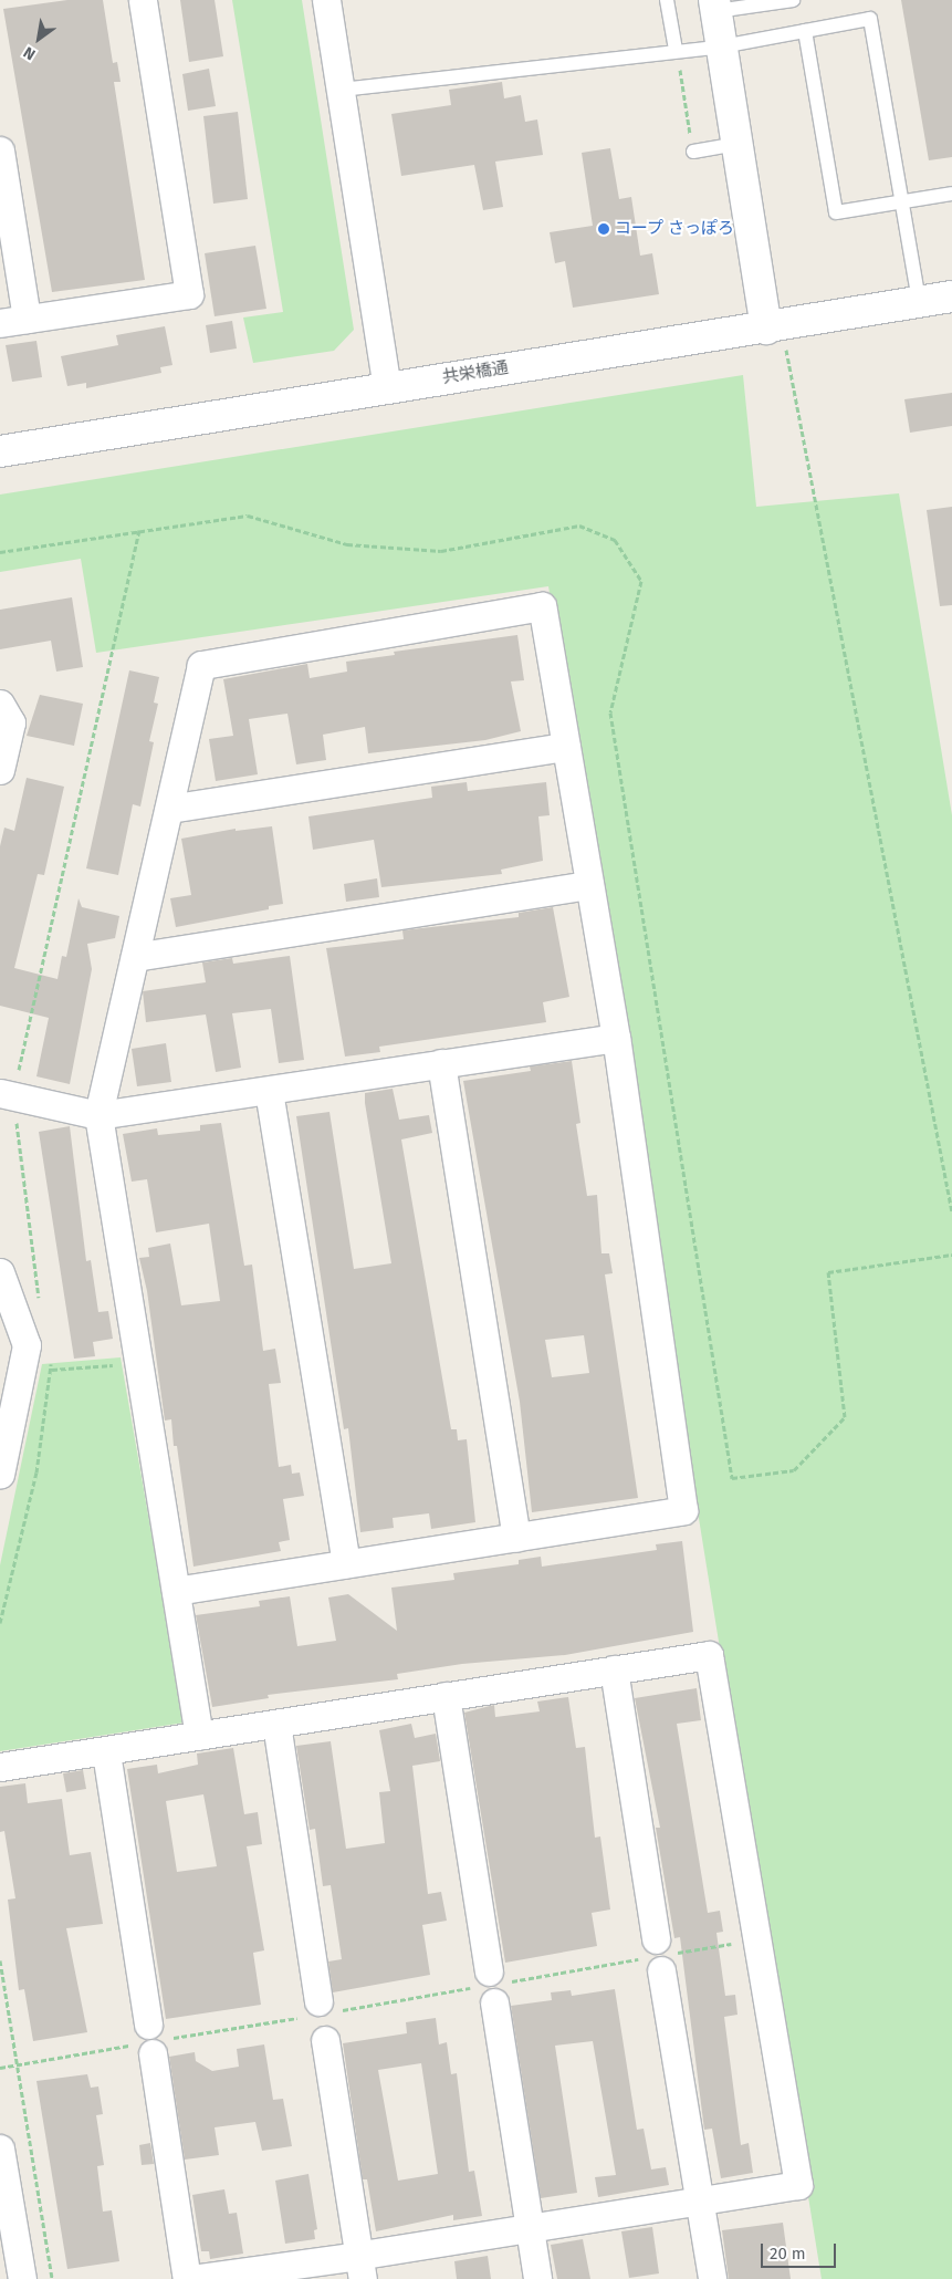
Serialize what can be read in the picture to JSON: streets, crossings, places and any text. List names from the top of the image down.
{
  "streets": {
    "street": ["共栄橋通"]
  },
  "places": ["コープ さっぽろ"],
  "scale_bar": "20 m",
  "north": "bottom left"
}
